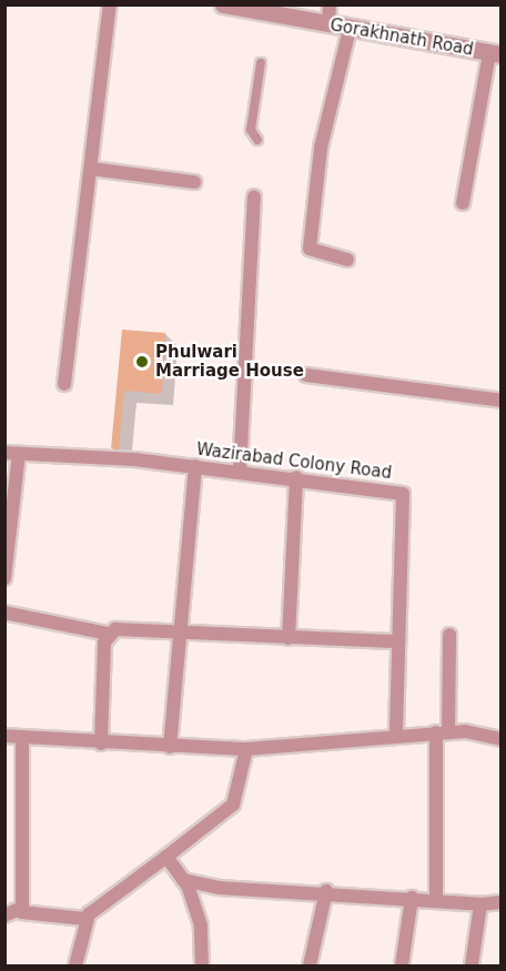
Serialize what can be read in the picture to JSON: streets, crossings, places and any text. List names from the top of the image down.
{
  "streets": {
    "street": ["Gorakhnath Road", "Wazirabad Colony Road"]
  },
  "places": ["Phulwari Marriage House"]
}
